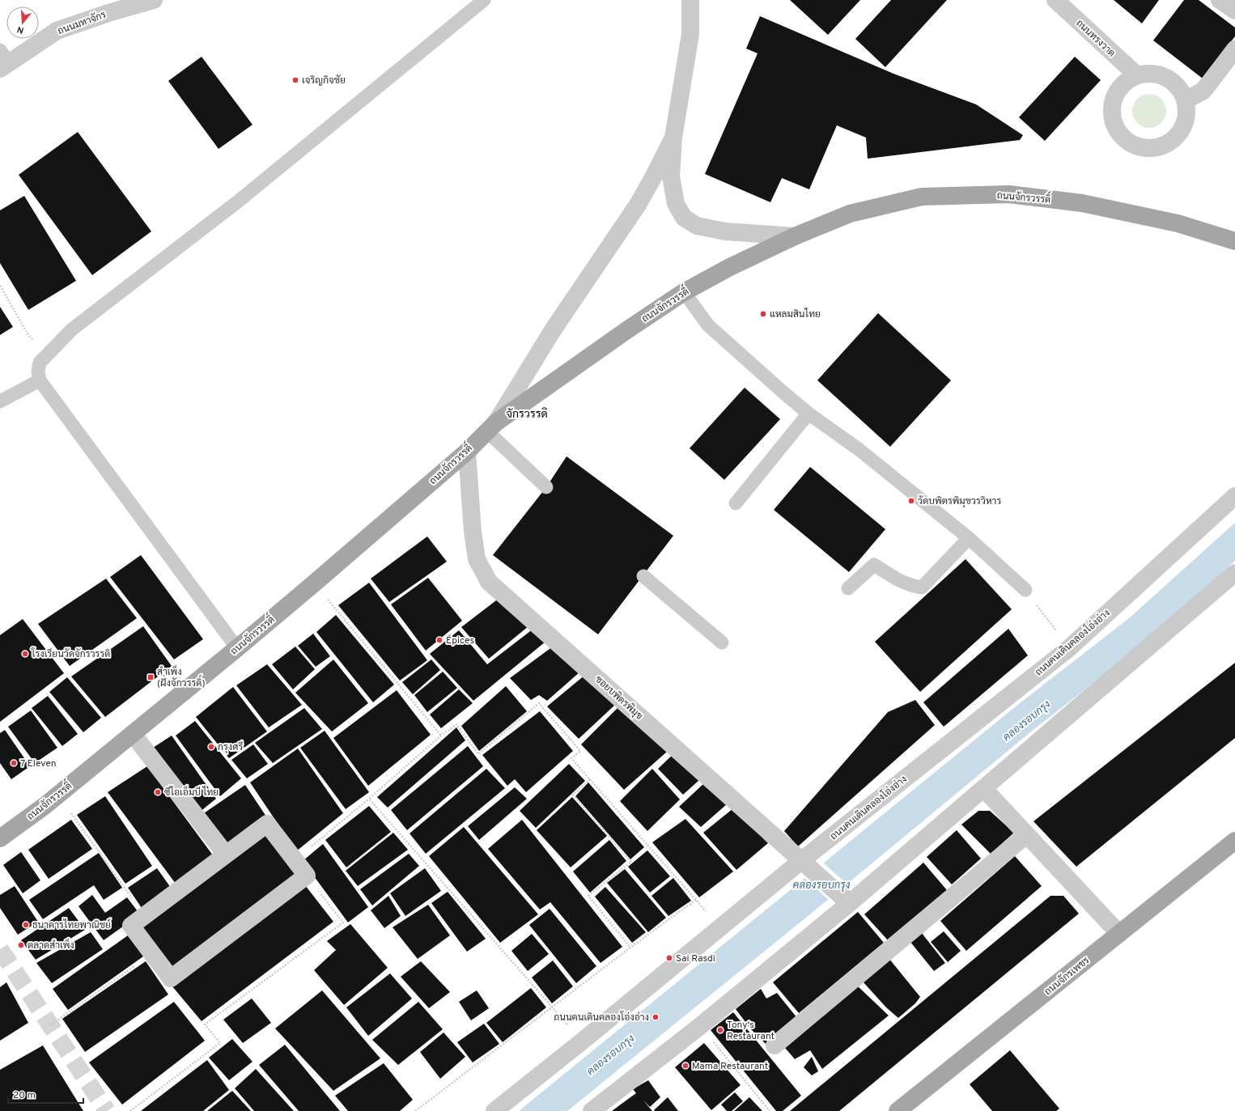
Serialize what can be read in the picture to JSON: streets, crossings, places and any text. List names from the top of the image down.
{
  "streets": {
    "main road": ["ถนนจักรวรรดิ์", "ถนนจักรเพชร"],
    "street": [
      "ถนนมหาจักร",
      "ถนนทรงวาด",
      "ถนนคนเดินคลองโอ่งอ่าง",
      "ซอยบพิตรพิมุข"
    ]
  },
  "crossings": [
    ["ถนนจักรวรรดิ์", "ซอยบพิตรพิมุข"],
    ["ถนนคนเดินคลองโอ่งอ่าง", "ซอยบพิตรพิมุข"]
  ],
  "districts": ["จักรวรรดิ"],
  "water": ["คลองรอบกรุง"],
  "places": {
    "other": [
      "เจริญกิจชัย",
      "แหลมสินไทย",
      "วัดบพิตรพิมุขวรวิหาร",
      "Épices",
      "โรงเรียนวัดจักรวรรดิ",
      "กรุงศรี",
      "7 Eleven",
      "ซีไอเอ็มบี ไทย",
      "ธนาคารไทยพาณิชย์",
      "ตลาดสำเพ็ง",
      "Sai Rasdi",
      "ถนนคนเดินคลองโอ่งอ่าง",
      "Tony‘s Restaurant",
      "Mama Restaurant"
    ],
    "transit": ["สำเพ็ง (ฝั่งจักวรรดิ์)"]
  },
  "scale_bar": "20 m",
  "north": "bottom"
}
